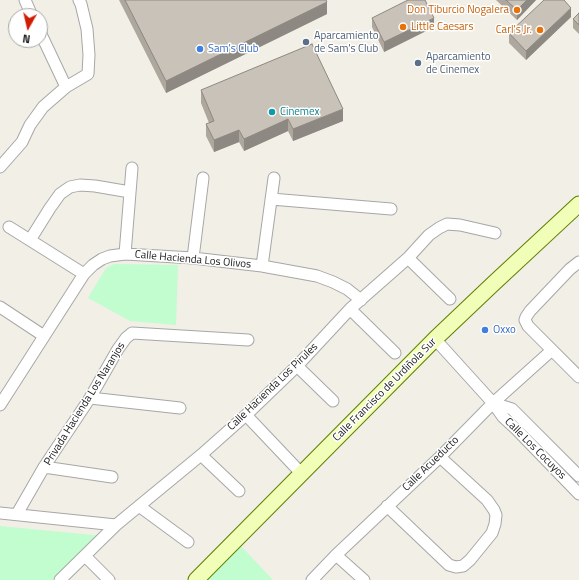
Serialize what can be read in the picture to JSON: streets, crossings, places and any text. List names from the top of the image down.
{
  "streets": {
    "street": [
      "Calle Hacienda Los Olivos",
      "Calle Hacienda Los Pirules",
      "Calle Francisco de Urdiñola Sur",
      "Privada Hacienda Los Naranjos",
      "Calle Los Cocuyos",
      "Calle Acueducto"
    ]
  },
  "crossings": [
    ["Calle Hacienda Los Olivos", "Calle Hacienda Los Pirules"],
    ["Calle Francisco de Urdiñola Sur", "Calle Los Cocuyos"],
    ["Calle Los Cocuyos", "Calle Acueducto"]
  ],
  "places": [
    "Don Tiburcio Nogalera",
    "Little Caesars",
    "Carl's Jr.",
    "Aparcamiento de Sam's Club",
    "Sam's Club",
    "Aparcamiento de Cinemex",
    "Cinemex",
    "Oxxo"
  ],
  "north": "bottom"
}
